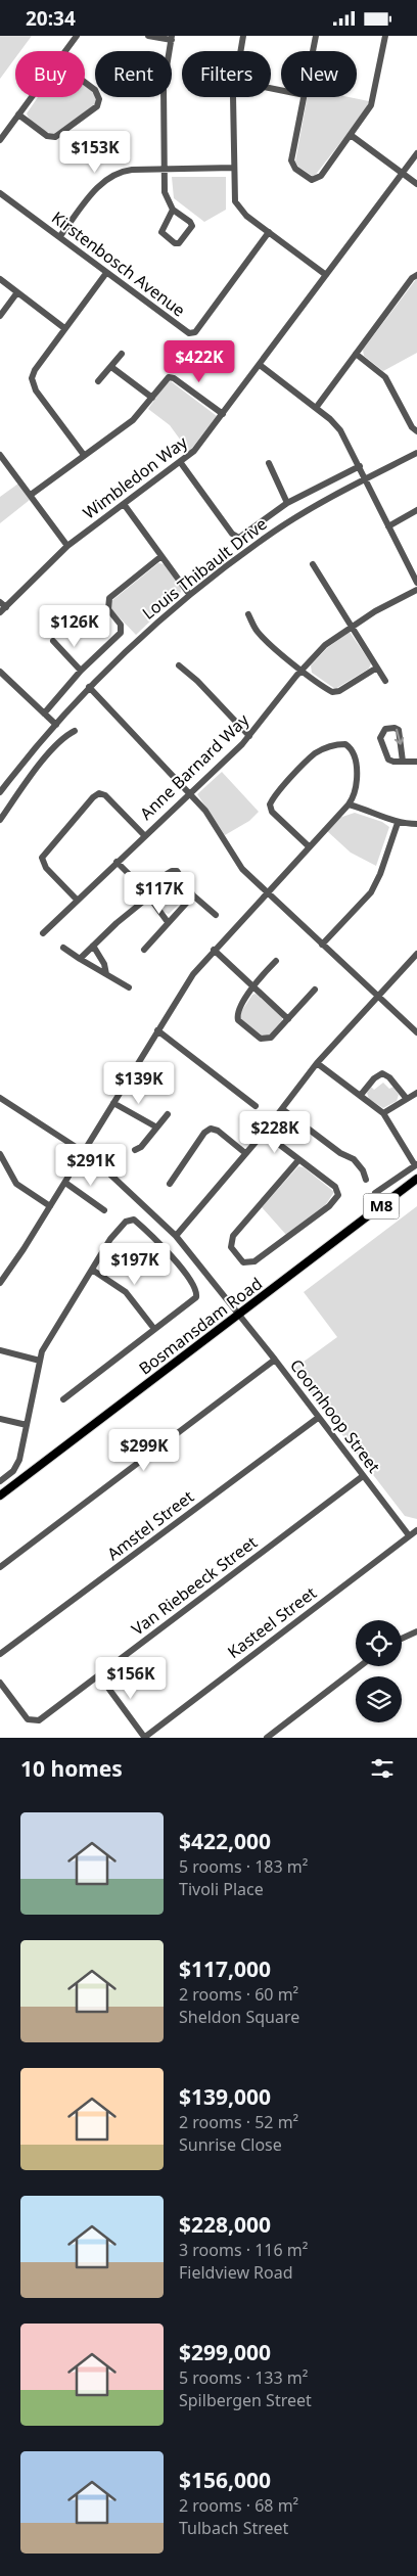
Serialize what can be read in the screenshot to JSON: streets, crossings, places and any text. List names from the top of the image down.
{
  "streets": {
    "main road": ["M8", "Bosmansdam Road"],
    "street": [
      "Kirstenbosch Avenue",
      "Wimbledon Way",
      "Louis Thibault Drive",
      "Anne Barnard Way",
      "Coornhoop Street",
      "Amstel Street",
      "Van Riebeeck Street",
      "Kasteel Street"
    ]
  },
  "crossings": [
    ["Bosmansdam Road", "Coornhoop Street"],
    ["Coornhoop Street", "Amstel Street"],
    ["Coornhoop Street", "Van Riebeeck Street"],
    ["Coornhoop Street", "Kasteel Street"]
  ],
  "page": {
    "status": "20:34",
    "chip": [
      "Buy",
      "Rent",
      "Filters",
      "New"
    ],
    "price": [
      "$153K",
      "$422K",
      "$126K",
      "$117K",
      "$139K",
      "$228K",
      "$291K",
      "$197K",
      "$299K",
      "$156K"
    ],
    "heading": "10 homes",
    "list": [
      {
        "name": "$422,000",
        "note": "5 rooms · 183 m² · Tivoli Place"
      },
      {
        "name": "$117,000",
        "note": "2 rooms · 60 m² · Sheldon Square"
      },
      {
        "name": "$139,000",
        "note": "2 rooms · 52 m² · Sunrise Close"
      },
      {
        "name": "$228,000",
        "note": "3 rooms · 116 m² · Fieldview Road"
      },
      {
        "name": "$299,000",
        "note": "5 rooms · 133 m² · Spilbergen Street"
      },
      {
        "name": "$156,000",
        "note": "2 rooms · 68 m² · Tulbach Street"
      }
    ]
  }
}
